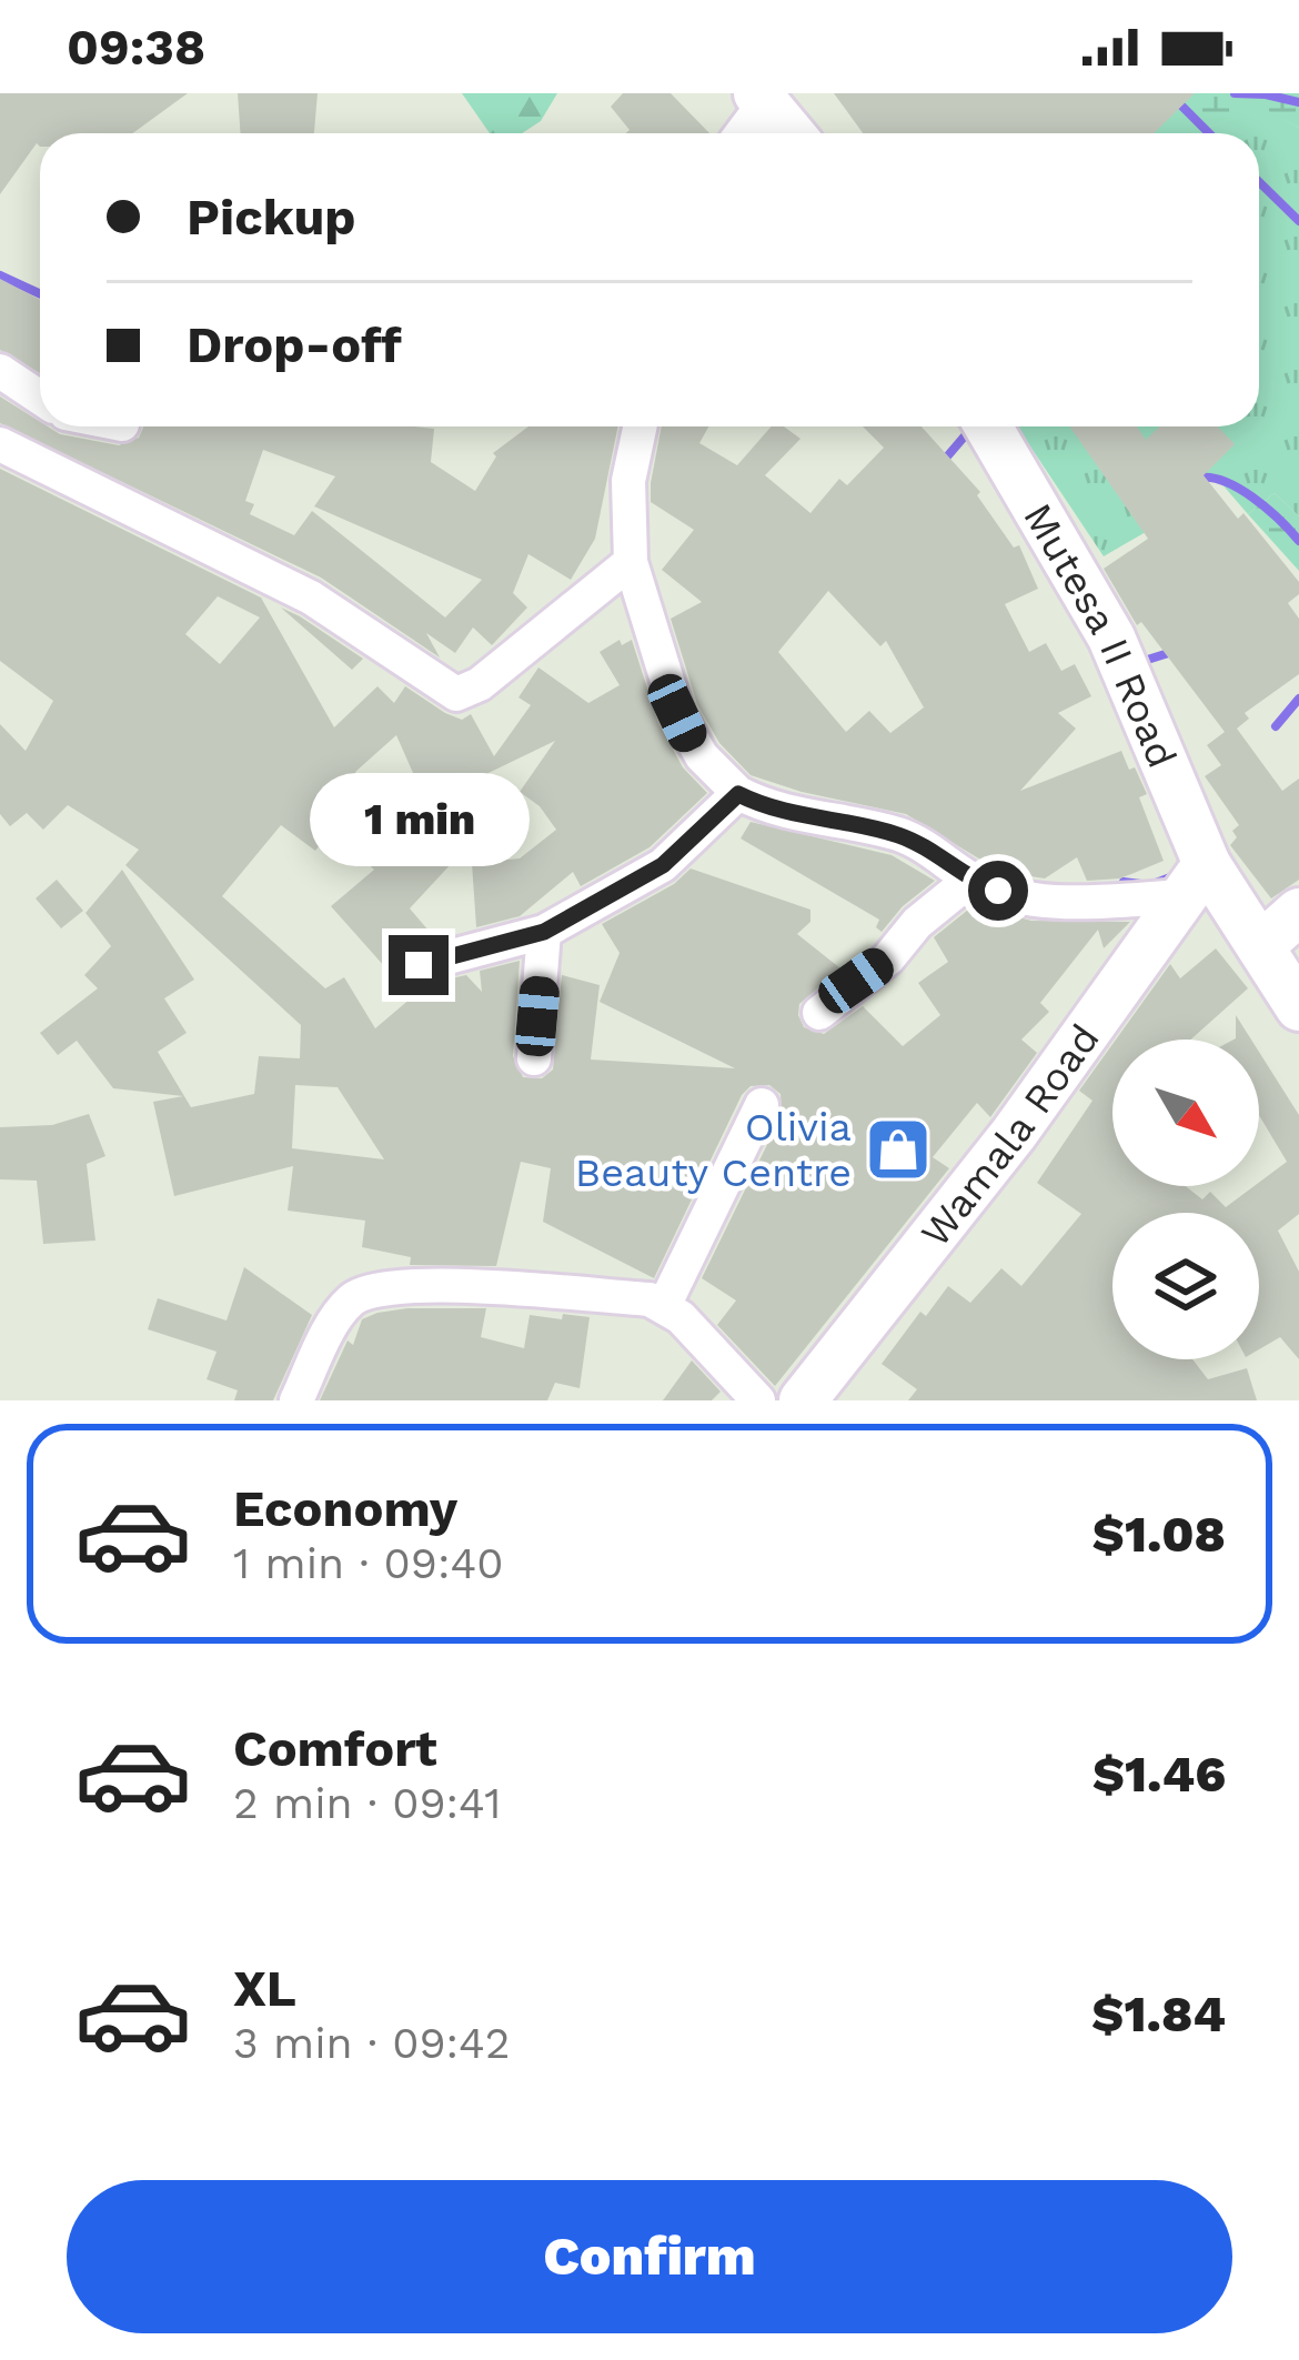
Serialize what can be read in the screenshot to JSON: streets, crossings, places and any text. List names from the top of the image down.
{
  "streets": {
    "street": ["Mutesa II Road", "Wamala Road"]
  },
  "crossings": [
    ["Mutesa II Road", "Wamala Road"]
  ],
  "places": {
    "shop": ["Olivia Beauty Centre"]
  },
  "north": "bottom right",
  "page": {
    "status": "09:38",
    "banner": ["Pickup", "Drop-off"],
    "bubble": "1 min",
    "list": [
      {
        "name": "Economy",
        "note": "1 min · 09:40",
        "value": "$1.08"
      },
      {
        "name": "Comfort",
        "note": "2 min · 09:41",
        "value": "$1.46"
      },
      {
        "name": "XL",
        "note": "3 min · 09:42",
        "value": "$1.84"
      }
    ],
    "buttons": "Confirm"
  }
}
